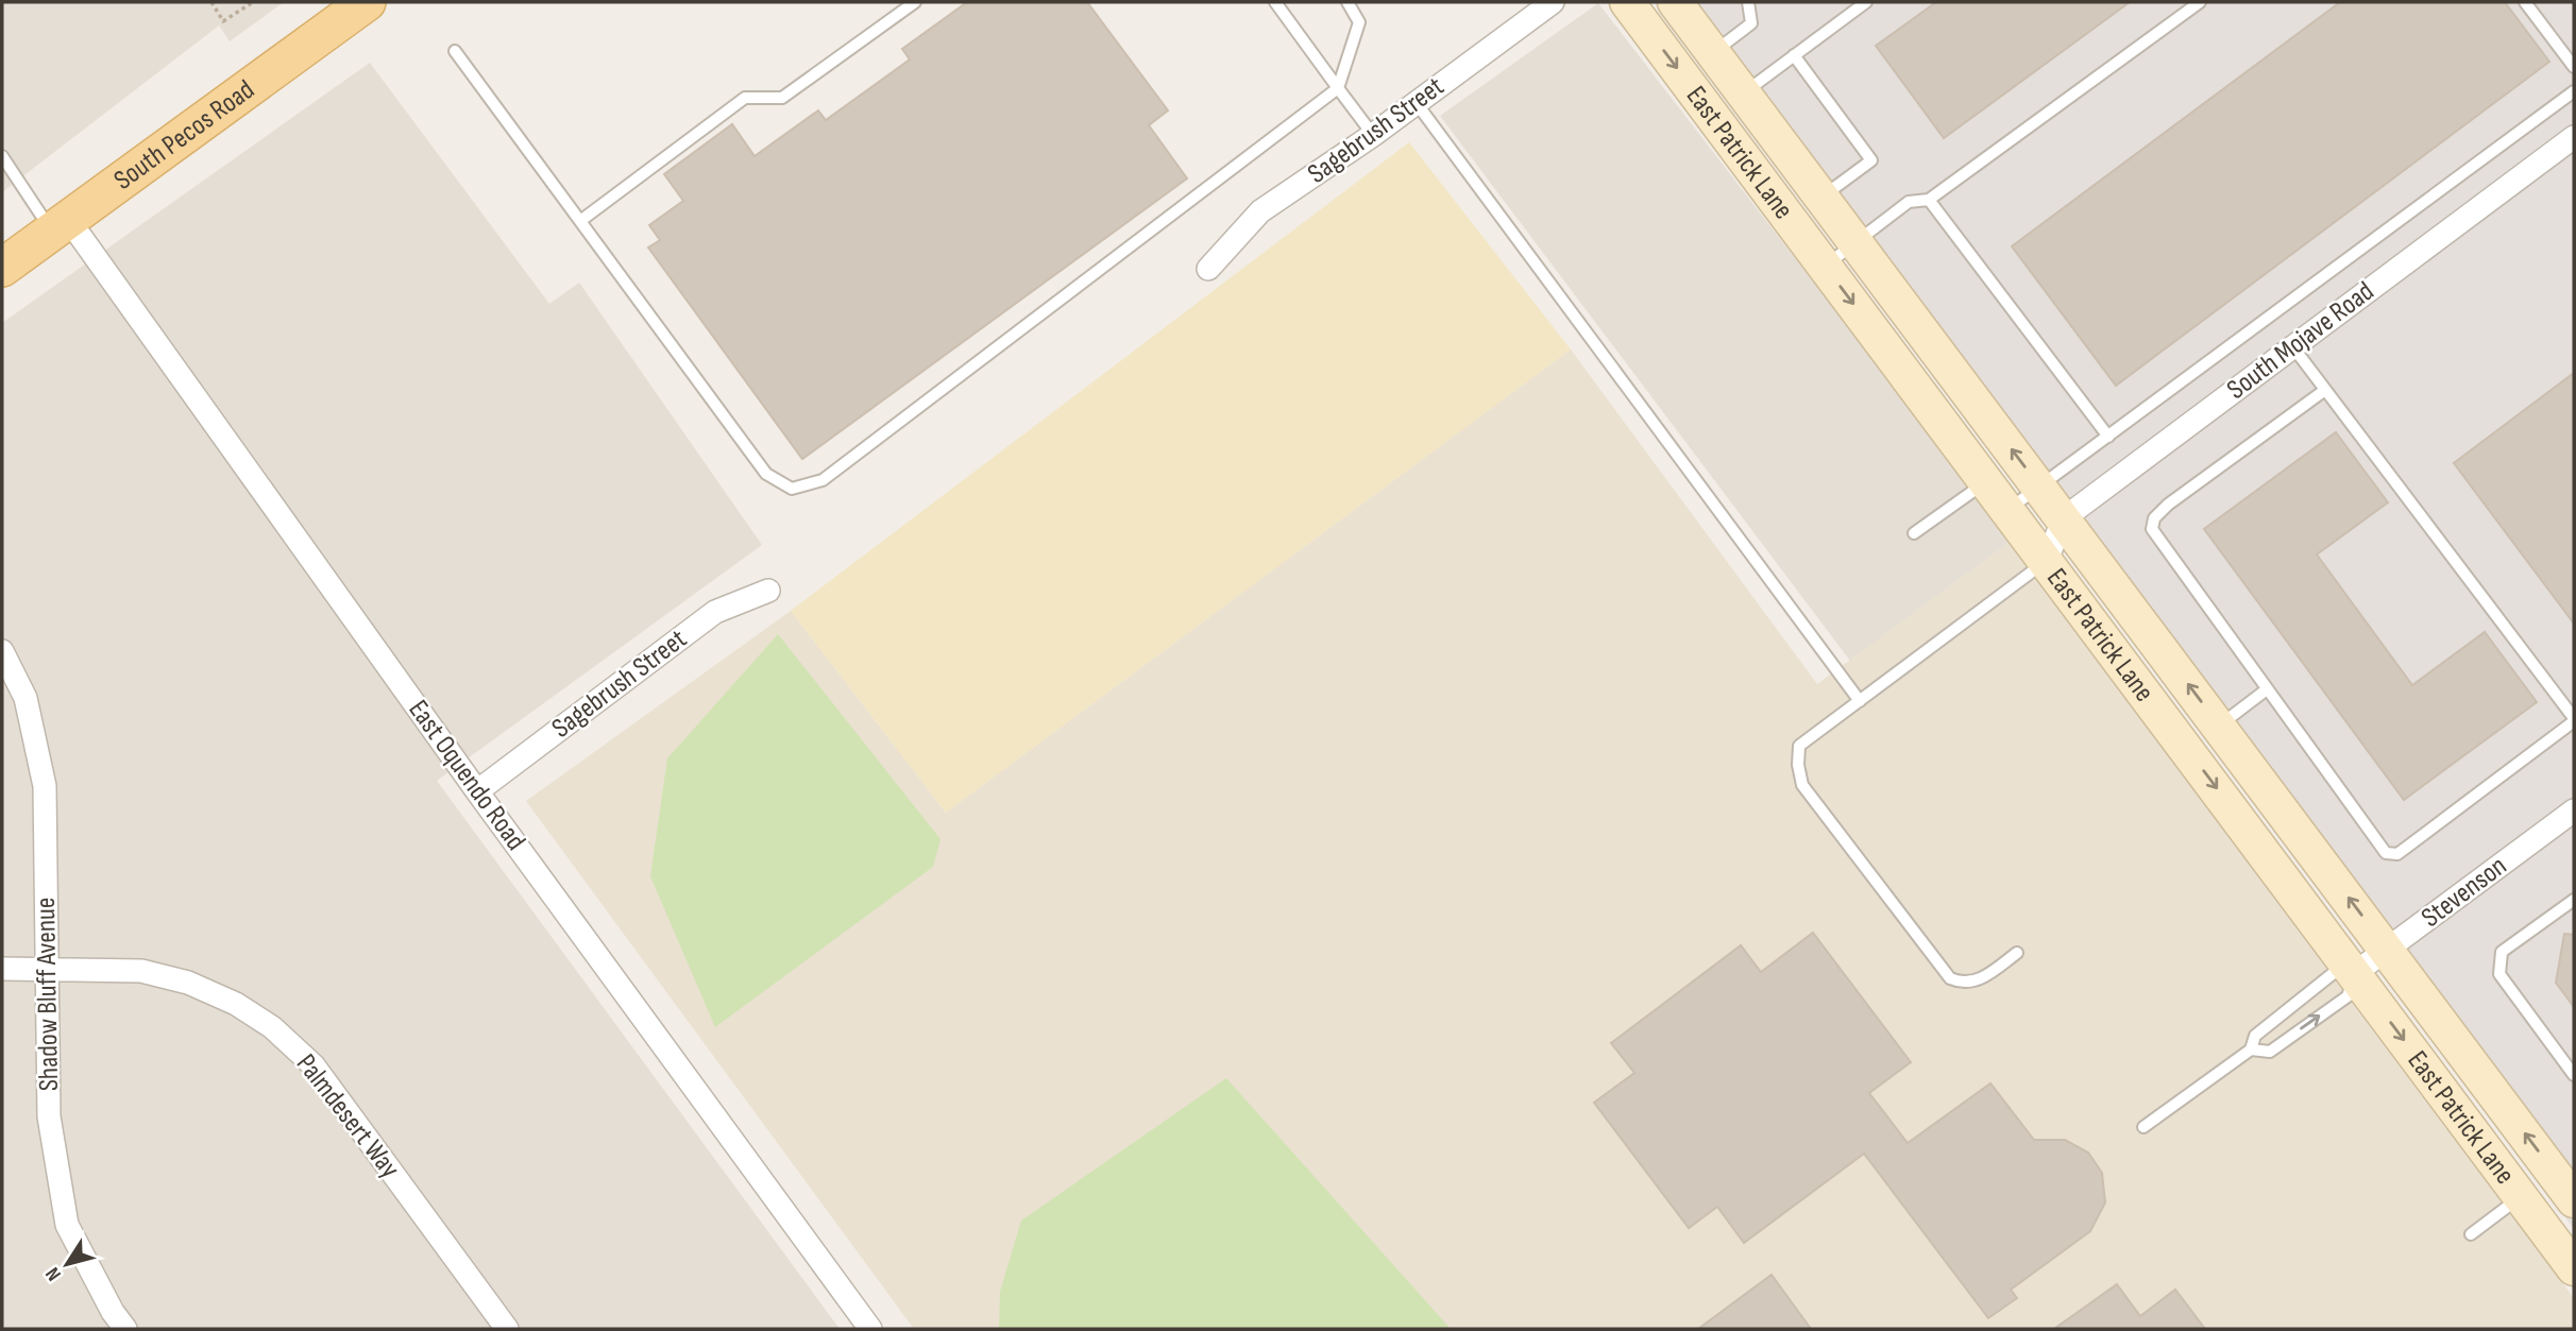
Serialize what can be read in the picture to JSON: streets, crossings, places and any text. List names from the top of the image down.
{
  "streets": {
    "main road": ["South Pecos Road", "East Patrick Lane"],
    "street": [
      "Sagebrush Street",
      "South Mojave Road",
      "East Oquendo Road",
      "Stevenson",
      "Shadow Bluff Avenue",
      "Palmdesert Way"
    ]
  },
  "crossings": [
    ["Sagebrush Street", "East Oquendo Road"],
    ["South Pecos Road", "East Oquendo Road"],
    ["East Patrick Lane", "South Mojave Road"],
    ["East Patrick Lane", "Stevenson"],
    ["Shadow Bluff Avenue", "Palmdesert Way"]
  ],
  "north": "bottom left"
}
